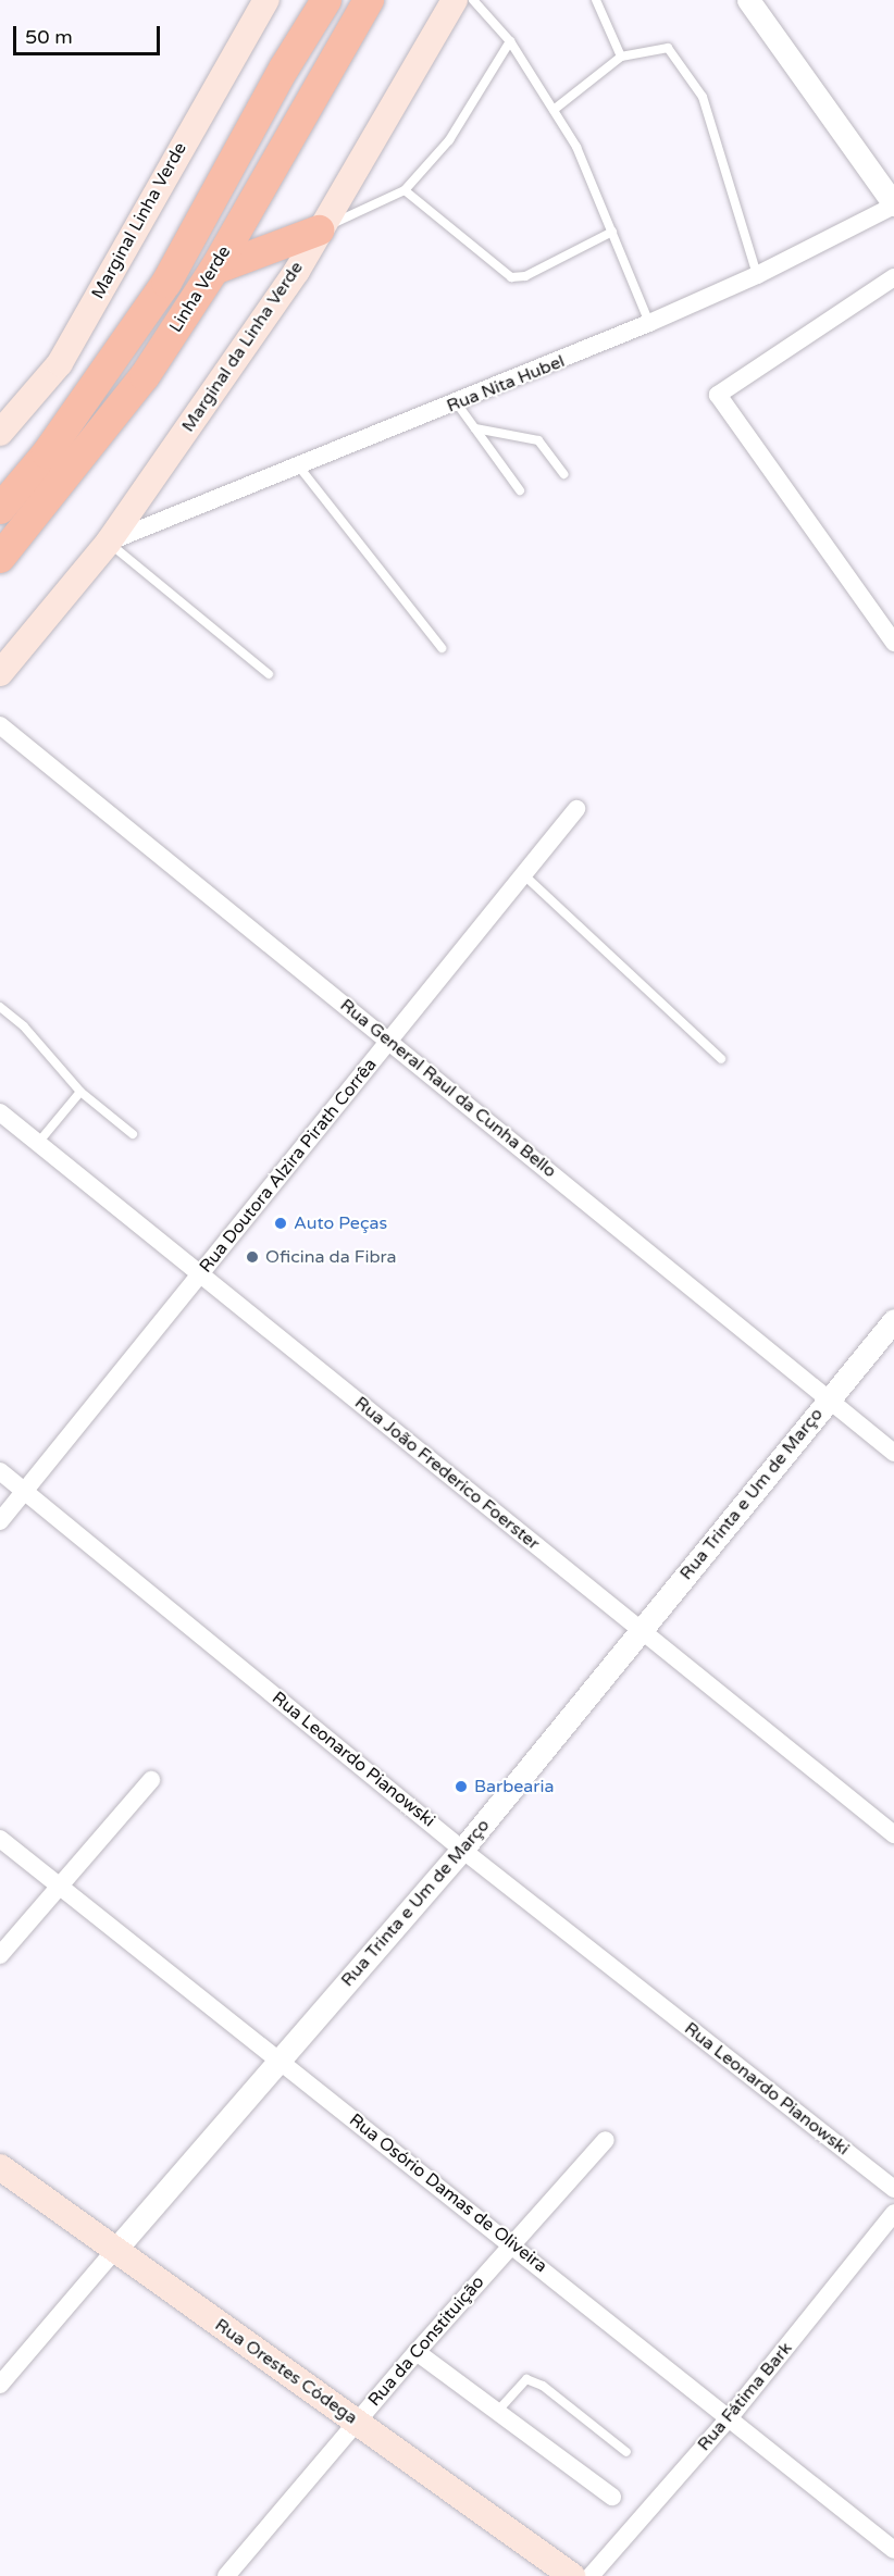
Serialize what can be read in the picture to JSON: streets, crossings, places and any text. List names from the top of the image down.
{
  "streets": {
    "highway": ["Linha Verde"],
    "main road": ["Marginal Linha Verde", "Marginal da Linha Verde", "Rua Orestes Códega"],
    "street": [
      "Rua Nita Hubel",
      "Rua General Raul da Cunha Bello",
      "Rua Doutora Alzira Pirath Corrêa",
      "Rua João Frederico Foerster",
      "Rua Trinta e Um de Março",
      "Rua Leonardo Pianowski",
      "Rua Osório Damas de Oliveira",
      "Rua da Constituição",
      "Rua Fátima Bark"
    ]
  },
  "crossings": [
    ["Marginal da Linha Verde", "Rua Nita Hubel"],
    ["Rua General Raul da Cunha Bello", "Rua Doutora Alzira Pirath Corrêa"],
    ["Rua General Raul da Cunha Bello", "Rua Trinta e Um de Março"],
    ["Rua Doutora Alzira Pirath Corrêa", "Rua João Frederico Foerster"],
    ["Rua Doutora Alzira Pirath Corrêa", "Rua Leonardo Pianowski"],
    ["Rua João Frederico Foerster", "Rua Trinta e Um de Março"],
    ["Rua Trinta e Um de Março", "Rua Leonardo Pianowski"],
    ["Rua Trinta e Um de Março", "Rua Osório Damas de Oliveira"],
    ["Rua Trinta e Um de Março", "Rua Orestes Códega"],
    ["Rua Osório Damas de Oliveira", "Rua da Constituição"],
    ["Rua Osório Damas de Oliveira", "Rua Fátima Bark"],
    ["Rua da Constituição", "Rua Orestes Códega"]
  ],
  "places": ["Auto Peças", "Oficina da Fibra", "Barbearia"],
  "scale_bar": "50 m"
}
